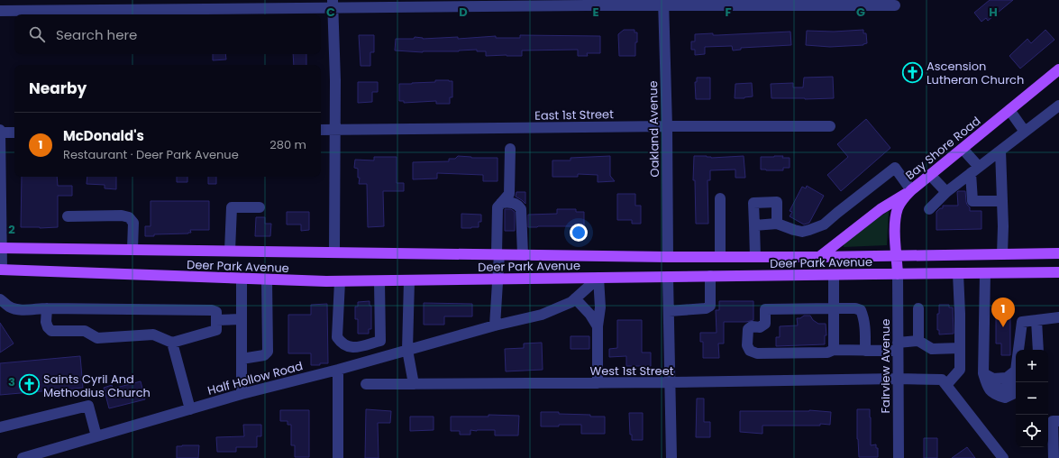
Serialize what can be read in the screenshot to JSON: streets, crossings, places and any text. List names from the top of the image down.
{
  "streets": {
    "main road": ["Bay Shore Road", "Deer Park Avenue"],
    "street": [
      "East 1st Street",
      "Oakland Avenue",
      "Fairview Avenue",
      "West 1st Street",
      "Half Hollow Road"
    ]
  },
  "crossings": [
    ["East 1st Street", "Oakland Avenue"],
    ["Oakland Avenue", "Deer Park Avenue"],
    ["Bay Shore Road", "Deer Park Avenue"],
    ["Bay Shore Road", "Fairview Avenue"],
    ["Deer Park Avenue", "Fairview Avenue"],
    ["Deer Park Avenue", "Half Hollow Road"],
    ["Fairview Avenue", "West 1st Street"]
  ],
  "places": {
    "church": ["Ascension Lutheran Church", "Saints Cyril And Methodius Church"]
  },
  "page": {
    "search": "Search here",
    "heading": "Nearby",
    "list": [
      {
        "mark": "1",
        "name": "McDonald's",
        "note": "Restaurant · Deer Park Avenue",
        "value": "280 m"
      }
    ],
    "pins": "1",
    "map_buttons": ["+", "−"]
  },
  "grid": {
    "columns": [
      "C",
      "D",
      "E",
      "F",
      "G",
      "H"
    ],
    "rows": ["2", "3"]
  }
}
